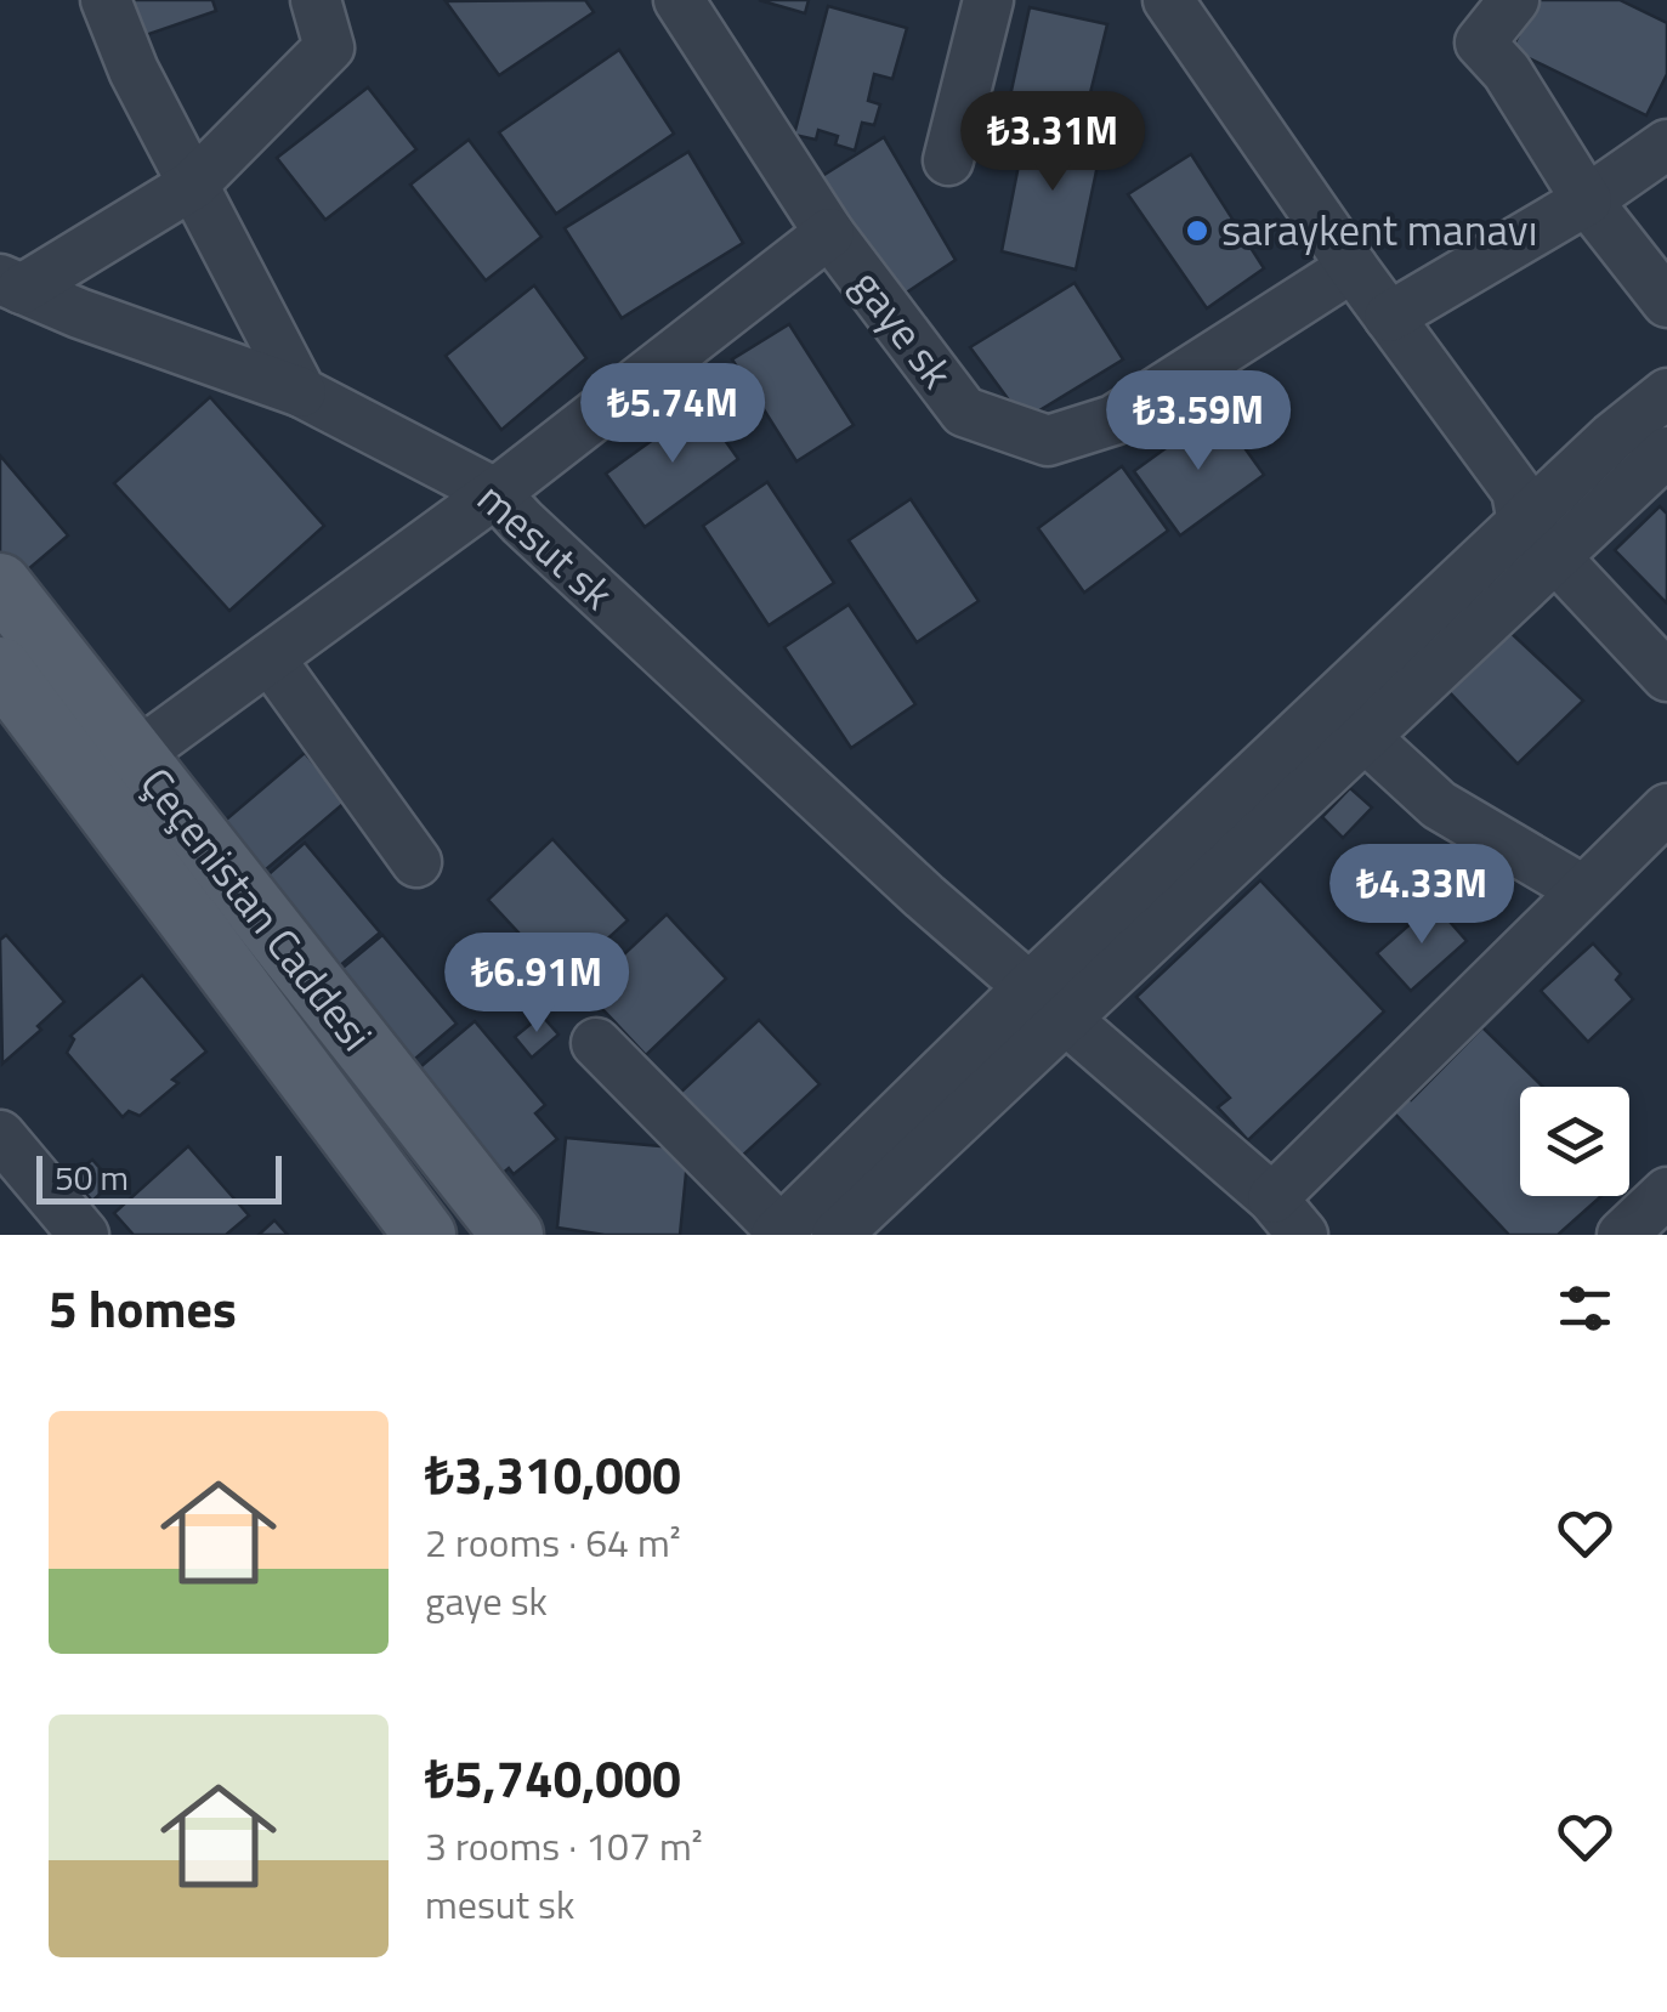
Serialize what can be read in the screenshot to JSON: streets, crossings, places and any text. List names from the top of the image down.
{
  "streets": {
    "main road": ["Çeçenistan Caddesi"],
    "street": ["gaye sk", "mesut sk"]
  },
  "places": ["saraykent manavı"],
  "scale_bar": "50 m",
  "page": {
    "price": [
      "₺3.31M",
      "₺5.74M",
      "₺3.59M",
      "₺4.33M",
      "₺6.91M"
    ],
    "scale": "50 m",
    "heading": "5 homes",
    "list": [
      {
        "name": "₺3,310,000",
        "note": "2 rooms · 64 m² · gaye sk"
      },
      {
        "name": "₺5,740,000",
        "note": "3 rooms · 107 m² · mesut sk"
      }
    ]
  }
}
